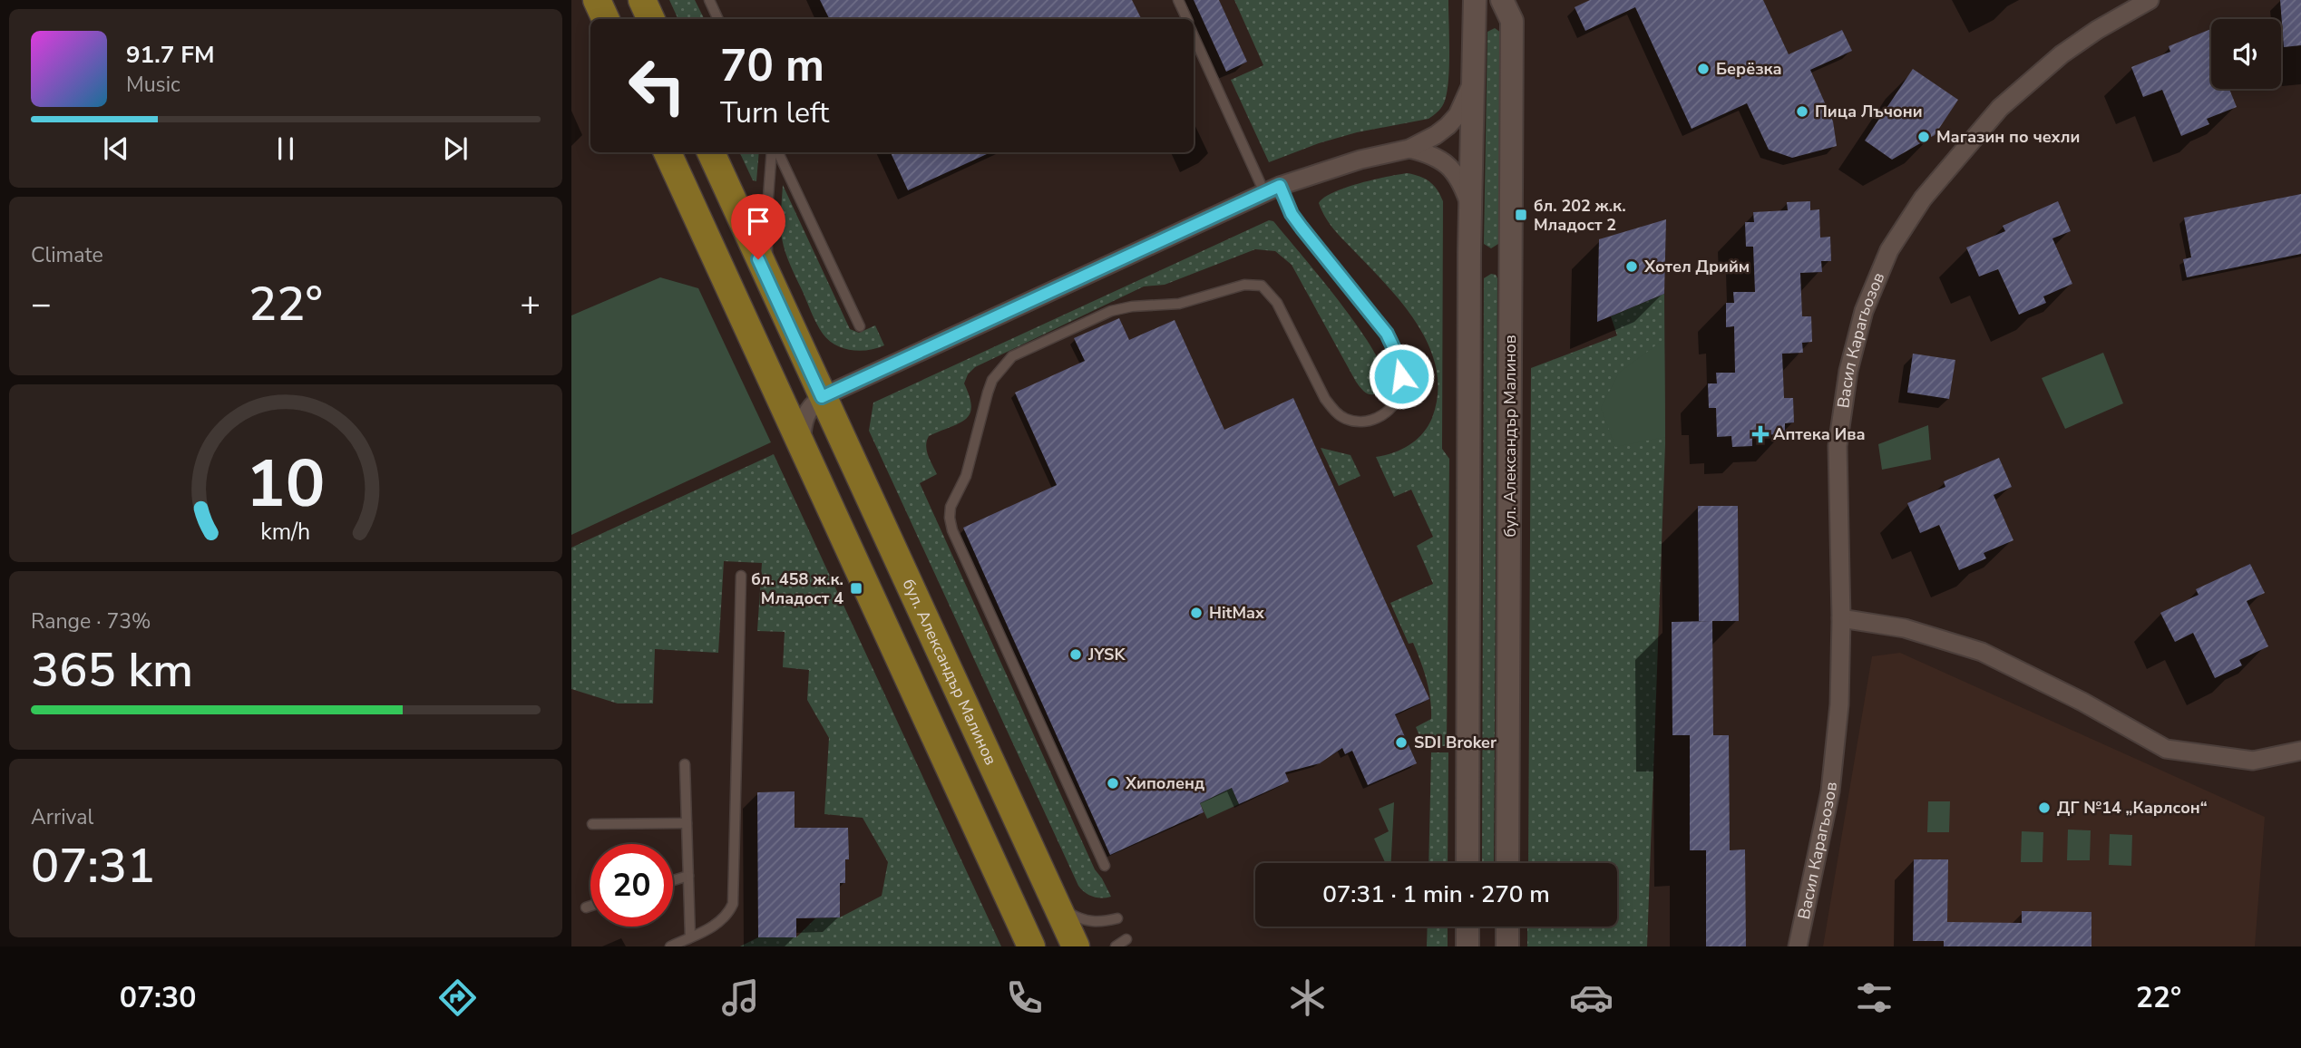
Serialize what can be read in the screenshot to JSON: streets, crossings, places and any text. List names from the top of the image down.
{
  "streets": {
    "main road": ["бул. Александър Малинов"],
    "street": ["Васил Карагьозов"]
  },
  "places": {
    "other": [
      "Берёзка",
      "Пица Лъчони",
      "Магазин по чехли",
      "Хотел Дрийм",
      "HitMax",
      "JYSK",
      "SDI Broker",
      "Хиполенд",
      "ДГ №14 „Карлсон“"
    ],
    "transit": ["бл. 202 ж.к. Младост 2", "бл. 458 ж.к. Младост 4"],
    "health": ["Аптека Ива"]
  },
  "page": {
    "turn": ["70 m", "Turn left"],
    "song": ["91.7 FM", "Music"],
    "tile": [
      "Climate",
      ["Range · 73%", "365 km"],
      ["Arrival", "07:31"]
    ],
    "heat": ["−", "22°", "+"],
    "limit": "20",
    "trip": "07:31 · 1 min · 270 m",
    "tabs": ["07:30", "22°"],
    "gauge": ["10", "km/h"]
  }
}
